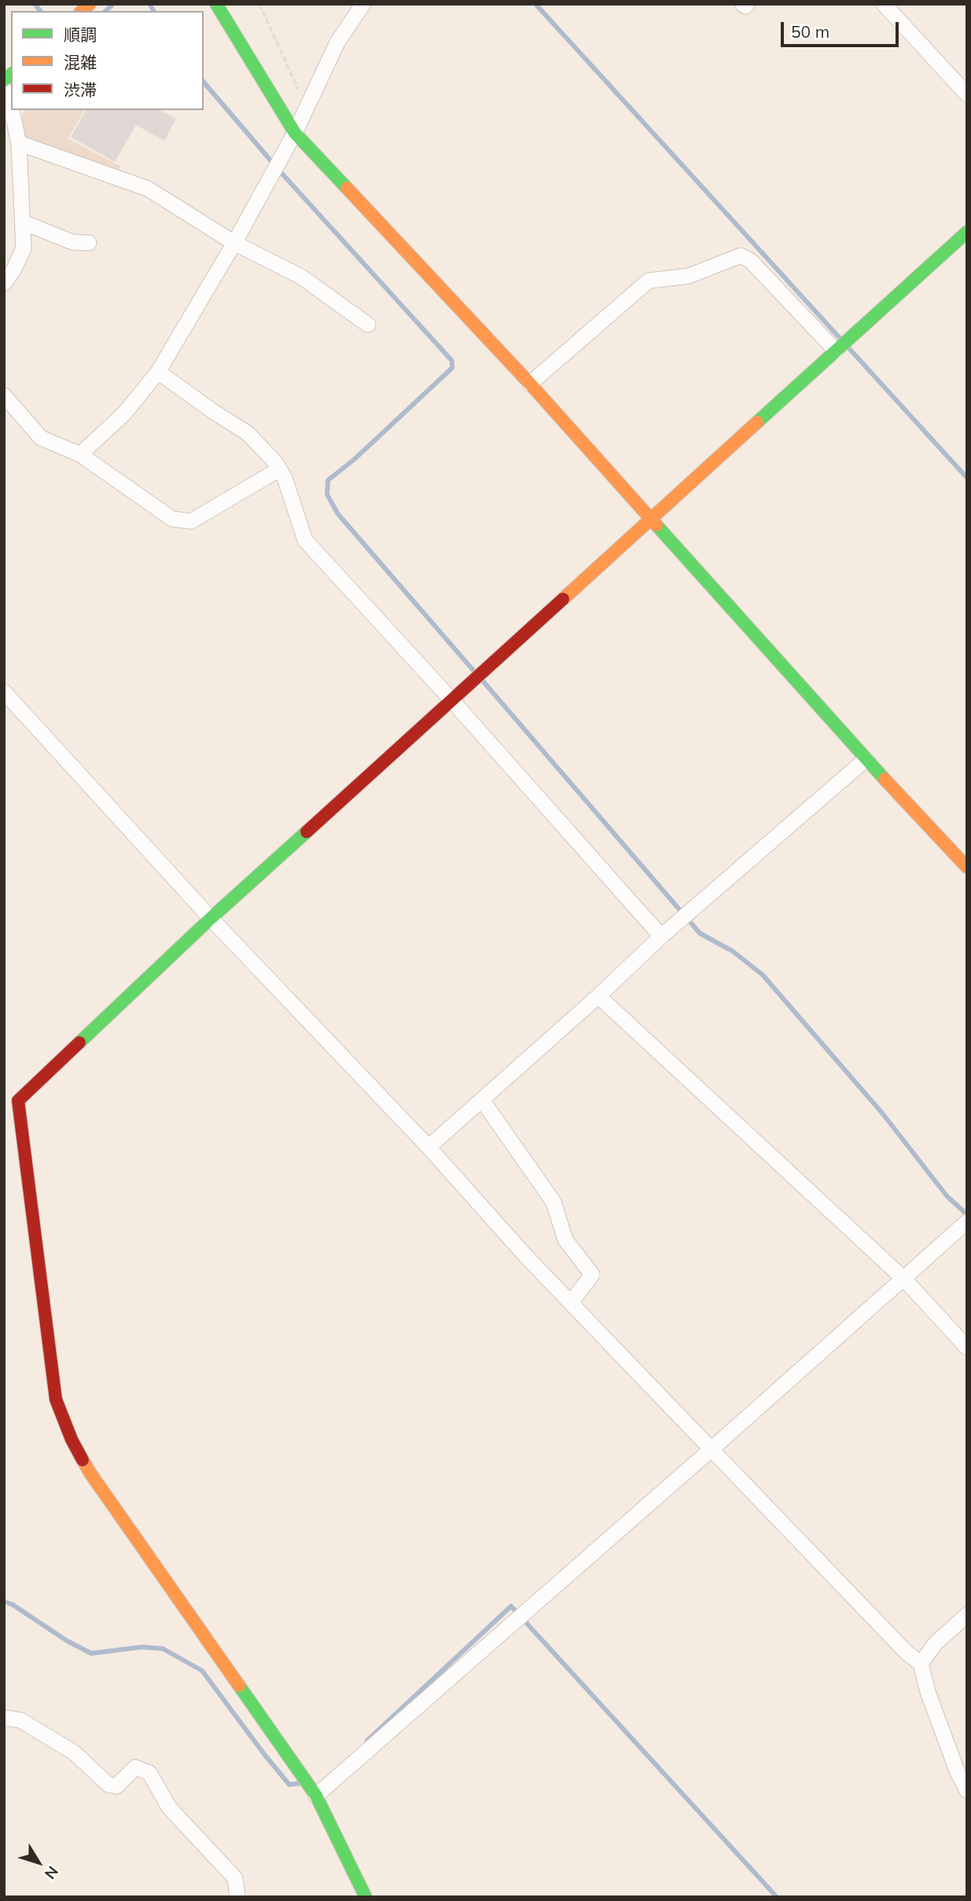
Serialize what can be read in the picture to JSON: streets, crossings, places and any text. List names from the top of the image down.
{
  "legend": ["順調", "混雑", "渋滞"],
  "scale_bar": "50 m",
  "north": "bottom right"
}
